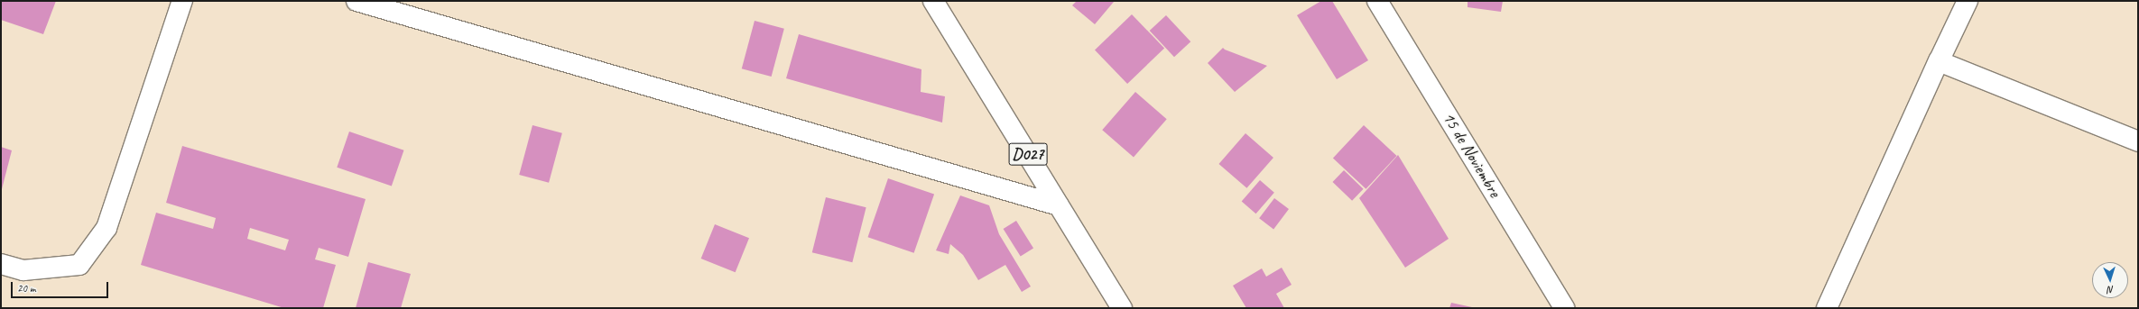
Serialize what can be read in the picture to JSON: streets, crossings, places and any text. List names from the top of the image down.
{
  "streets": {
    "street": ["D027", "15 de Noviembre"]
  },
  "scale_bar": "20 m",
  "north": "bottom"
}
